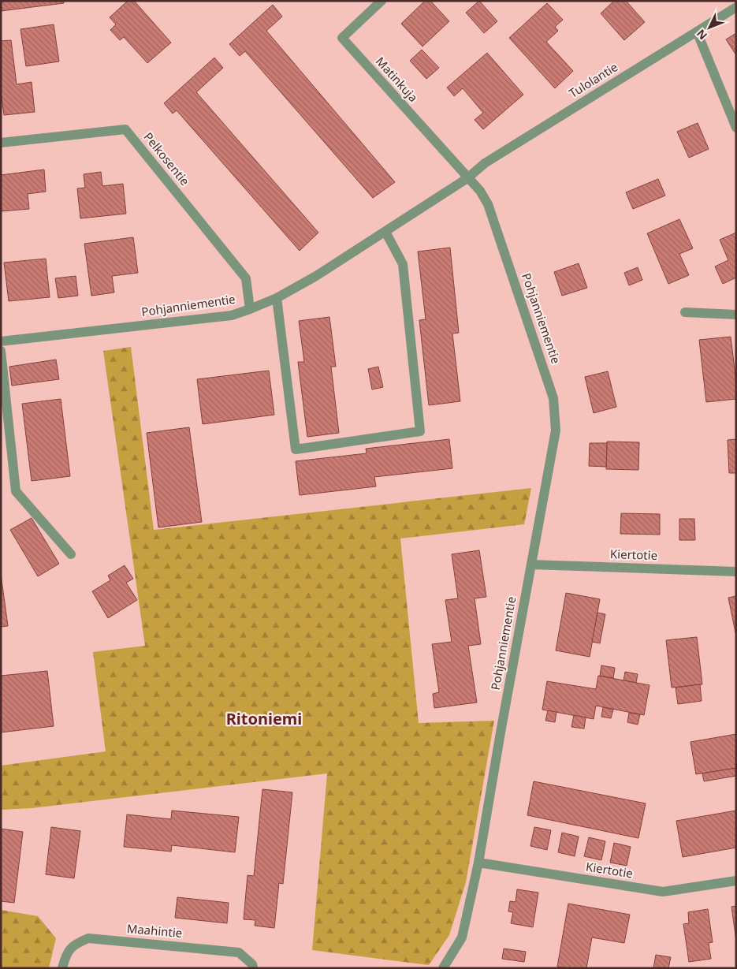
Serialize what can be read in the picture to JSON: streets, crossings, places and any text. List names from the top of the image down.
{
  "streets": {
    "street": [
      "Matinkuja",
      "Tulolantie",
      "Pelkosentie",
      "Pohjanniementie",
      "Kiertotie",
      "Maahintie"
    ]
  },
  "crossings": [
    ["Matinkuja", "Tulolantie"],
    ["Matinkuja", "Pohjanniementie"],
    ["Tulolantie", "Pohjanniementie"],
    ["Pelkosentie", "Pohjanniementie"],
    ["Pohjanniementie", "Kiertotie"]
  ],
  "districts": ["Ritoniemi"],
  "north": "bottom left"
}
